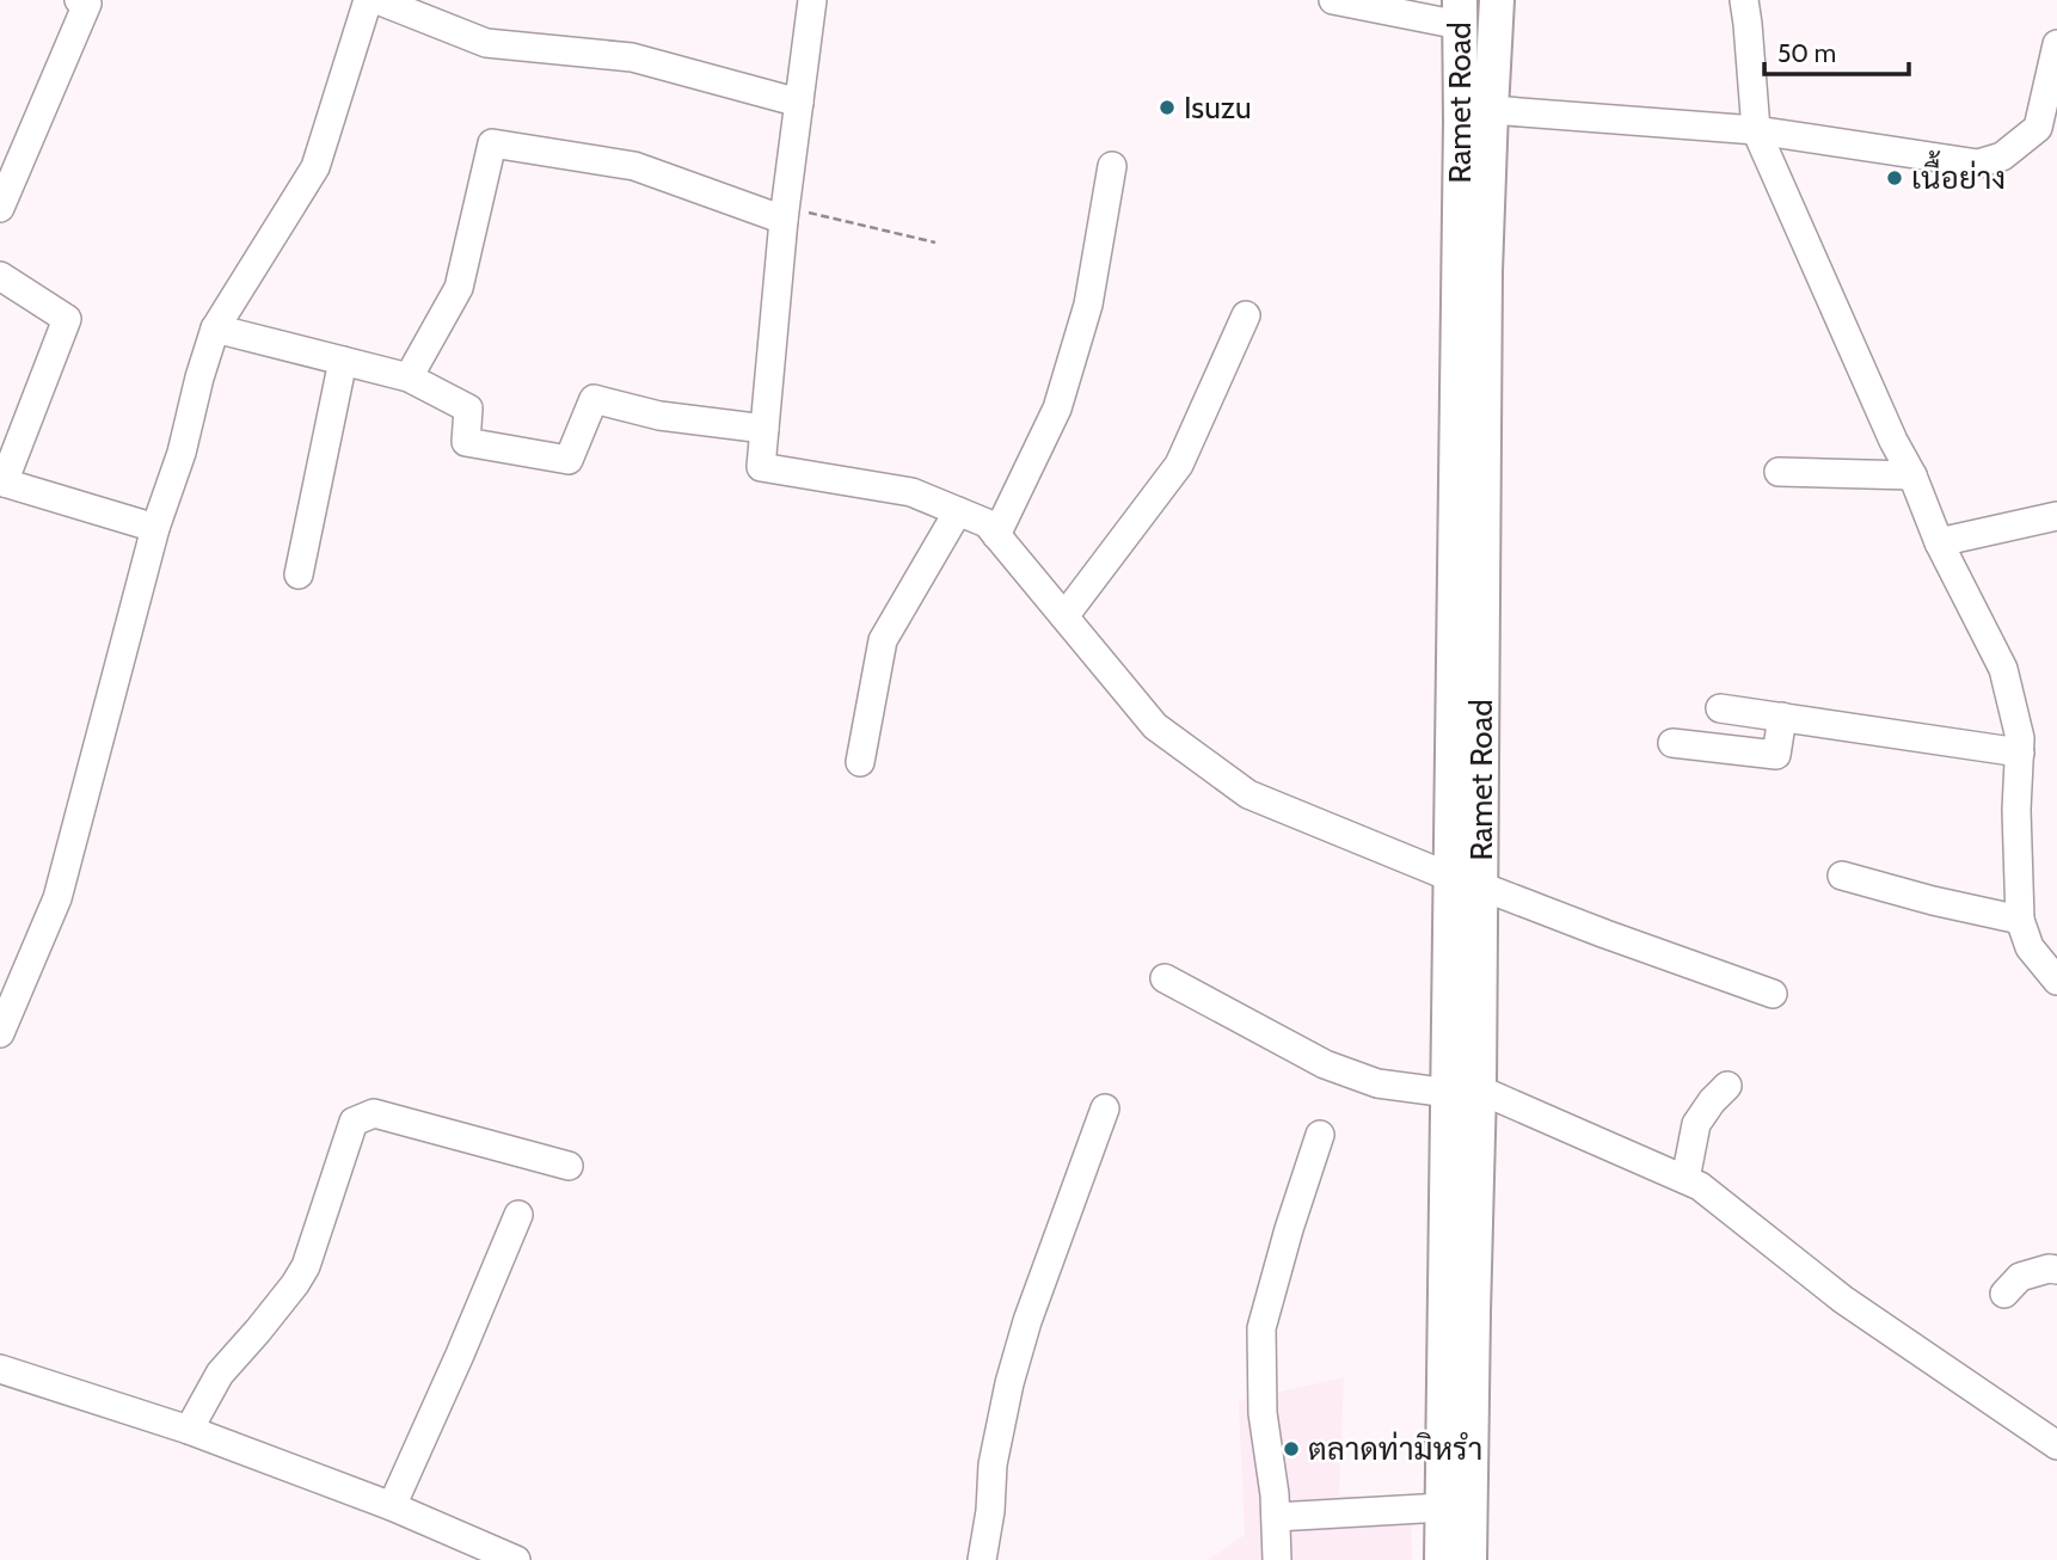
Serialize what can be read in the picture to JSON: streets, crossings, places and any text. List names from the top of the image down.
{
  "streets": {
    "main road": ["Ramet Road"]
  },
  "places": ["Isuzu", "เนื้อย่าง", "ตลาดท่ามิหรำ"],
  "scale_bar": "50 m"
}
